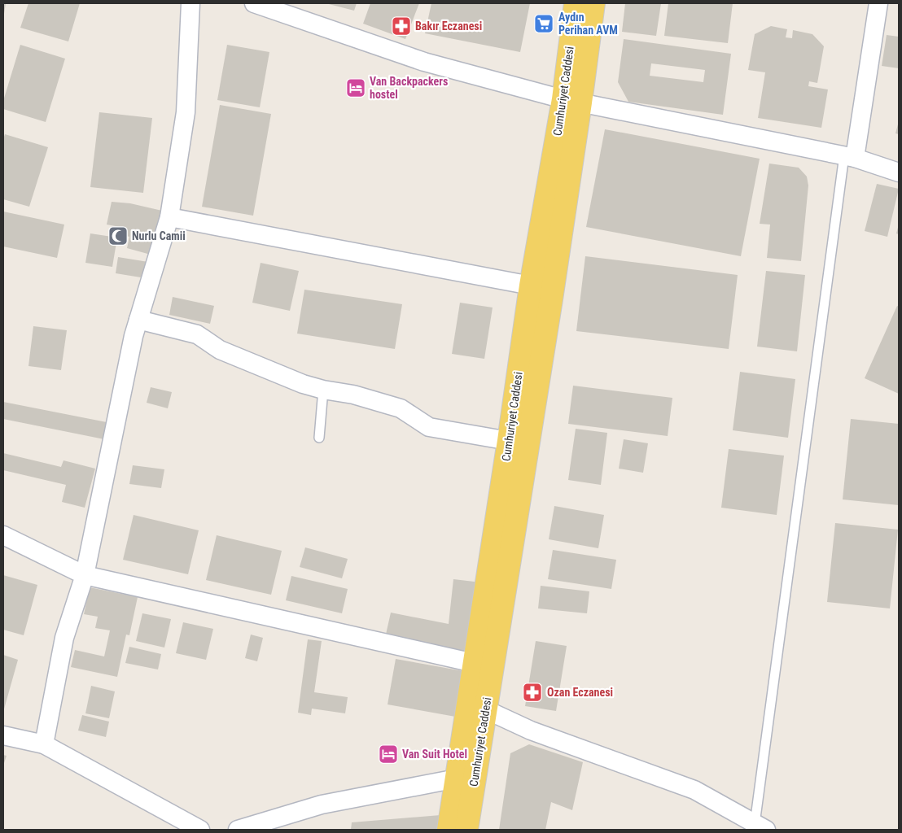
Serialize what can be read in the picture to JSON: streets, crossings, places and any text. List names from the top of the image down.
{
  "streets": {
    "main road": ["Cumhuriyet Caddesi"]
  },
  "places": {
    "supermarket": ["Aydın Perihan AVM"],
    "pharmacy": ["Bakır Eczanesi", "Ozan Eczanesi"],
    "hotel": ["Van Backpackers hostel", "Van Suit Hotel"],
    "mosque": ["Nurlu Camii"]
  }
}
